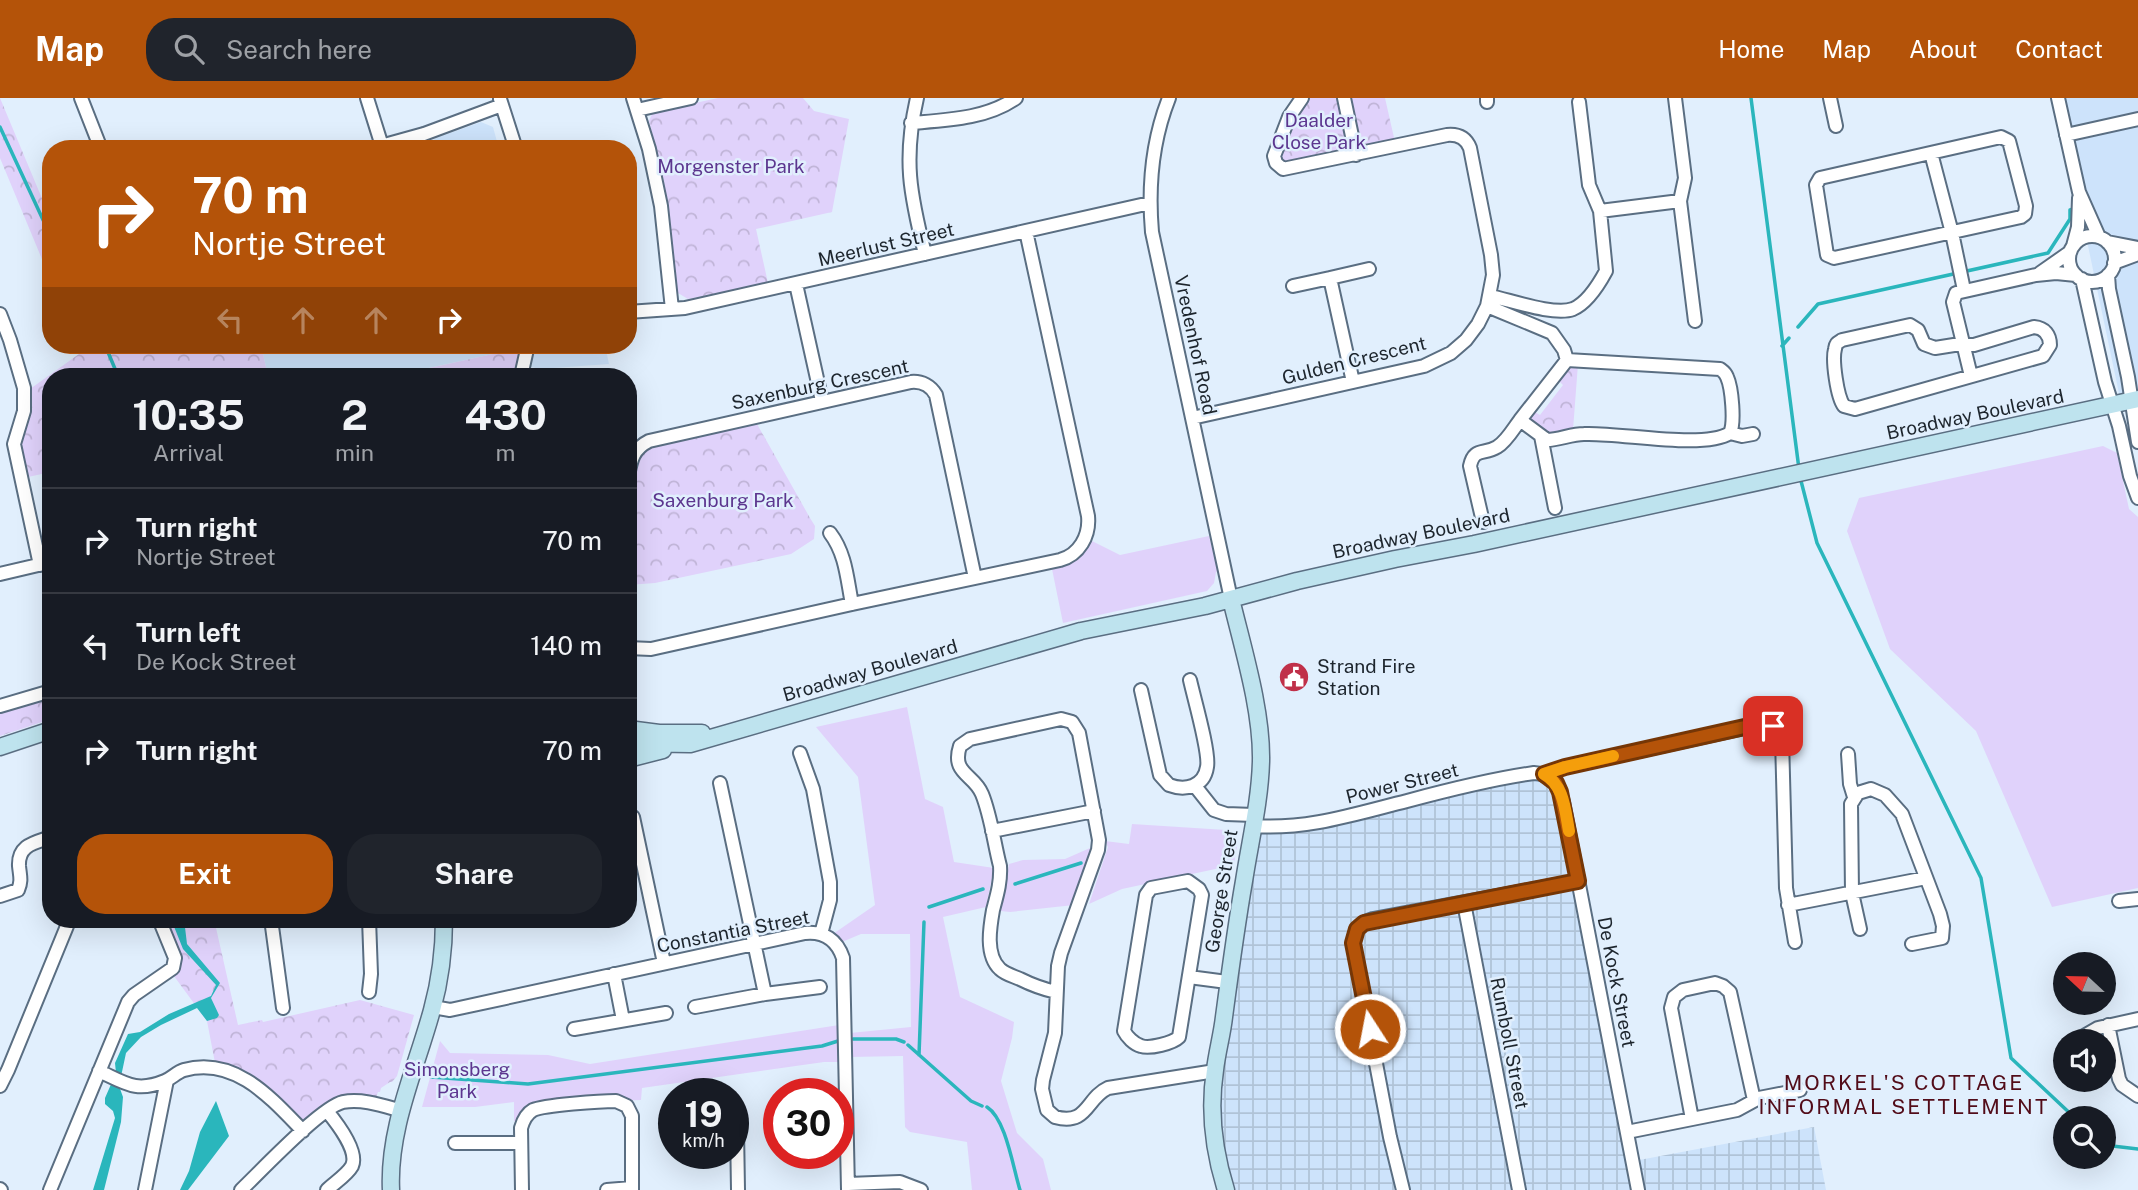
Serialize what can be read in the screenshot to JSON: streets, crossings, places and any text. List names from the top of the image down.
{
  "streets": {
    "main road": ["Broadway Boulevard", "George Street"],
    "street": [
      "Meerlust Street",
      "Vredenhof Road",
      "Gulden Crescent",
      "Saxenburg Crescent",
      "Power Street",
      "Constantia Street",
      "De Kock Street",
      "Rumboll Street"
    ]
  },
  "crossings": [
    ["Meerlust Street", "Vredenhof Road"],
    ["Vredenhof Road", "Gulden Crescent"],
    ["Vredenhof Road", "Broadway Boulevard"],
    ["Vredenhof Road", "George Street"],
    ["Broadway Boulevard", "George Street"],
    ["Power Street", "George Street"],
    ["Power Street", "De Kock Street"]
  ],
  "districts": ["MORKEL'S COTTAGE INFORMAL SETTLEMENT"],
  "parks": [
    "Daalder Close Park",
    "Morgenster Park",
    "Saxenburg Park",
    "Simonsberg Park"
  ],
  "places": {
    "public building": ["Strand Fire Station"]
  },
  "north": "left",
  "page": {
    "header": "Map",
    "search": "Search here",
    "nav": [
      "Home",
      "Map",
      "About",
      "Contact"
    ],
    "turn": ["70 m", "Nortje Street"],
    "eta": [
      "10:35",
      "Arrival",
      "2",
      "min",
      "430",
      "m"
    ],
    "list": [
      {
        "name": "Turn right",
        "note": "Nortje Street",
        "value": "70 m"
      },
      {
        "name": "Turn left",
        "note": "De Kock Street",
        "value": "140 m"
      },
      {
        "name": "Turn right",
        "value": "70 m"
      }
    ],
    "buttons": ["Exit", "Share"],
    "speed": "19 km/h",
    "limit": "30"
  }
}
